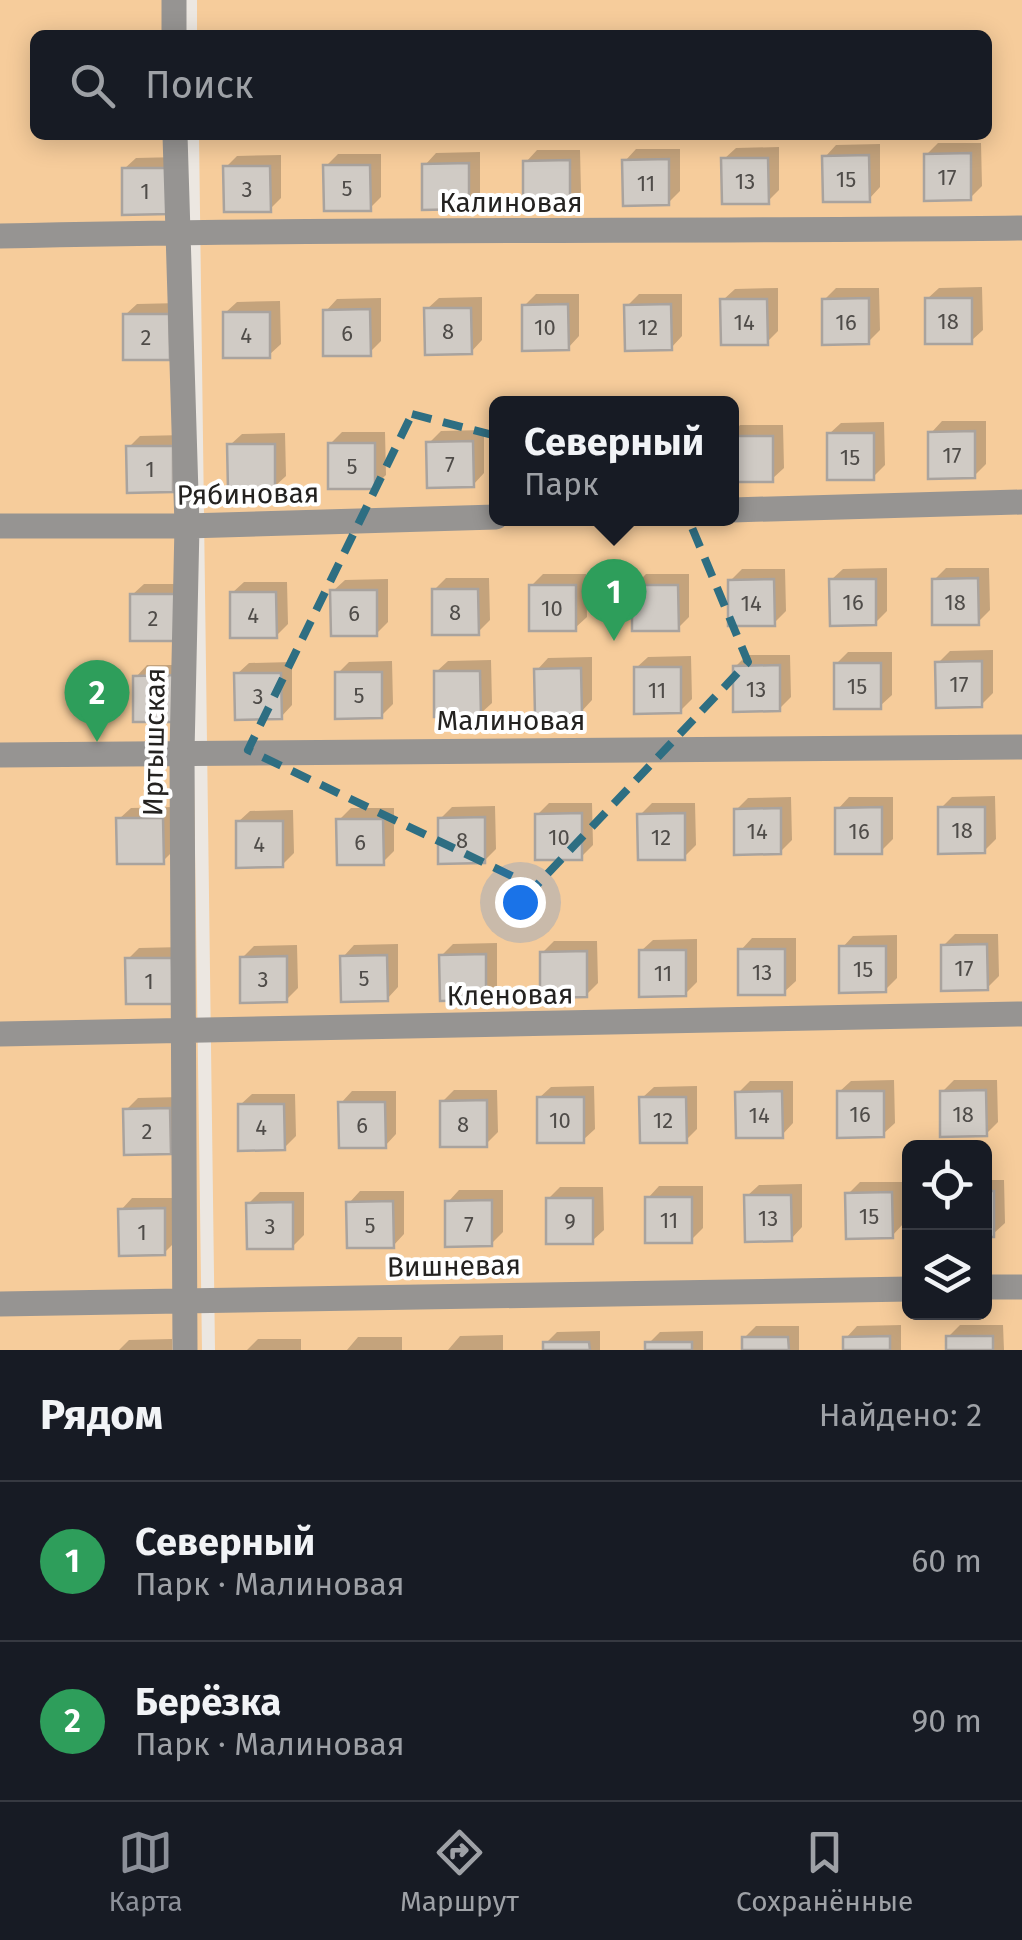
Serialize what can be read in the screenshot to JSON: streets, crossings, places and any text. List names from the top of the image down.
{
  "streets": {
    "street": [
      "Калиновая",
      "Рябиновая",
      "Малиновая",
      "Иртышская",
      "Кленовая",
      "Вишневая"
    ]
  },
  "crossings": [
    ["Калиновая", "Иртышская"],
    ["Рябиновая", "Иртышская"],
    ["Малиновая", "Иртышская"],
    ["Иртышская", "Кленовая"],
    ["Иртышская", "Вишневая"]
  ],
  "house_numbers": [
    "17",
    "15",
    "13",
    "11",
    "5",
    "3",
    "1",
    "18",
    "14",
    "16",
    "10",
    "12",
    "8",
    "6",
    "4",
    "2",
    "17",
    "15",
    "7",
    "5",
    "1",
    "16",
    "18",
    "14",
    "10",
    "8",
    "6",
    "4",
    "2",
    "17",
    "15",
    "13",
    "11",
    "5",
    "3",
    "18",
    "14",
    "16",
    "10",
    "12",
    "8",
    "6",
    "4",
    "17",
    "15",
    "13",
    "11",
    "5",
    "3",
    "1",
    "16",
    "18",
    "14",
    "10",
    "12",
    "8",
    "6",
    "4",
    "2",
    "15",
    "13",
    "11",
    "9",
    "7",
    "5",
    "3",
    "1"
  ],
  "page": {
    "search": "Поиск",
    "popup": ["Северный", "Парк"],
    "pins": ["1", "2"],
    "heading": ["Рядом", "Найдено: 2"],
    "list": [
      {
        "mark": "1",
        "name": "Северный",
        "note": "Парк · Малиновая",
        "value": "60 m"
      },
      {
        "mark": "2",
        "name": "Берёзка",
        "note": "Парк · Малиновая",
        "value": "90 m"
      }
    ],
    "nav": ["Карта", "Маршрут", "Сохранённые"]
  }
}
